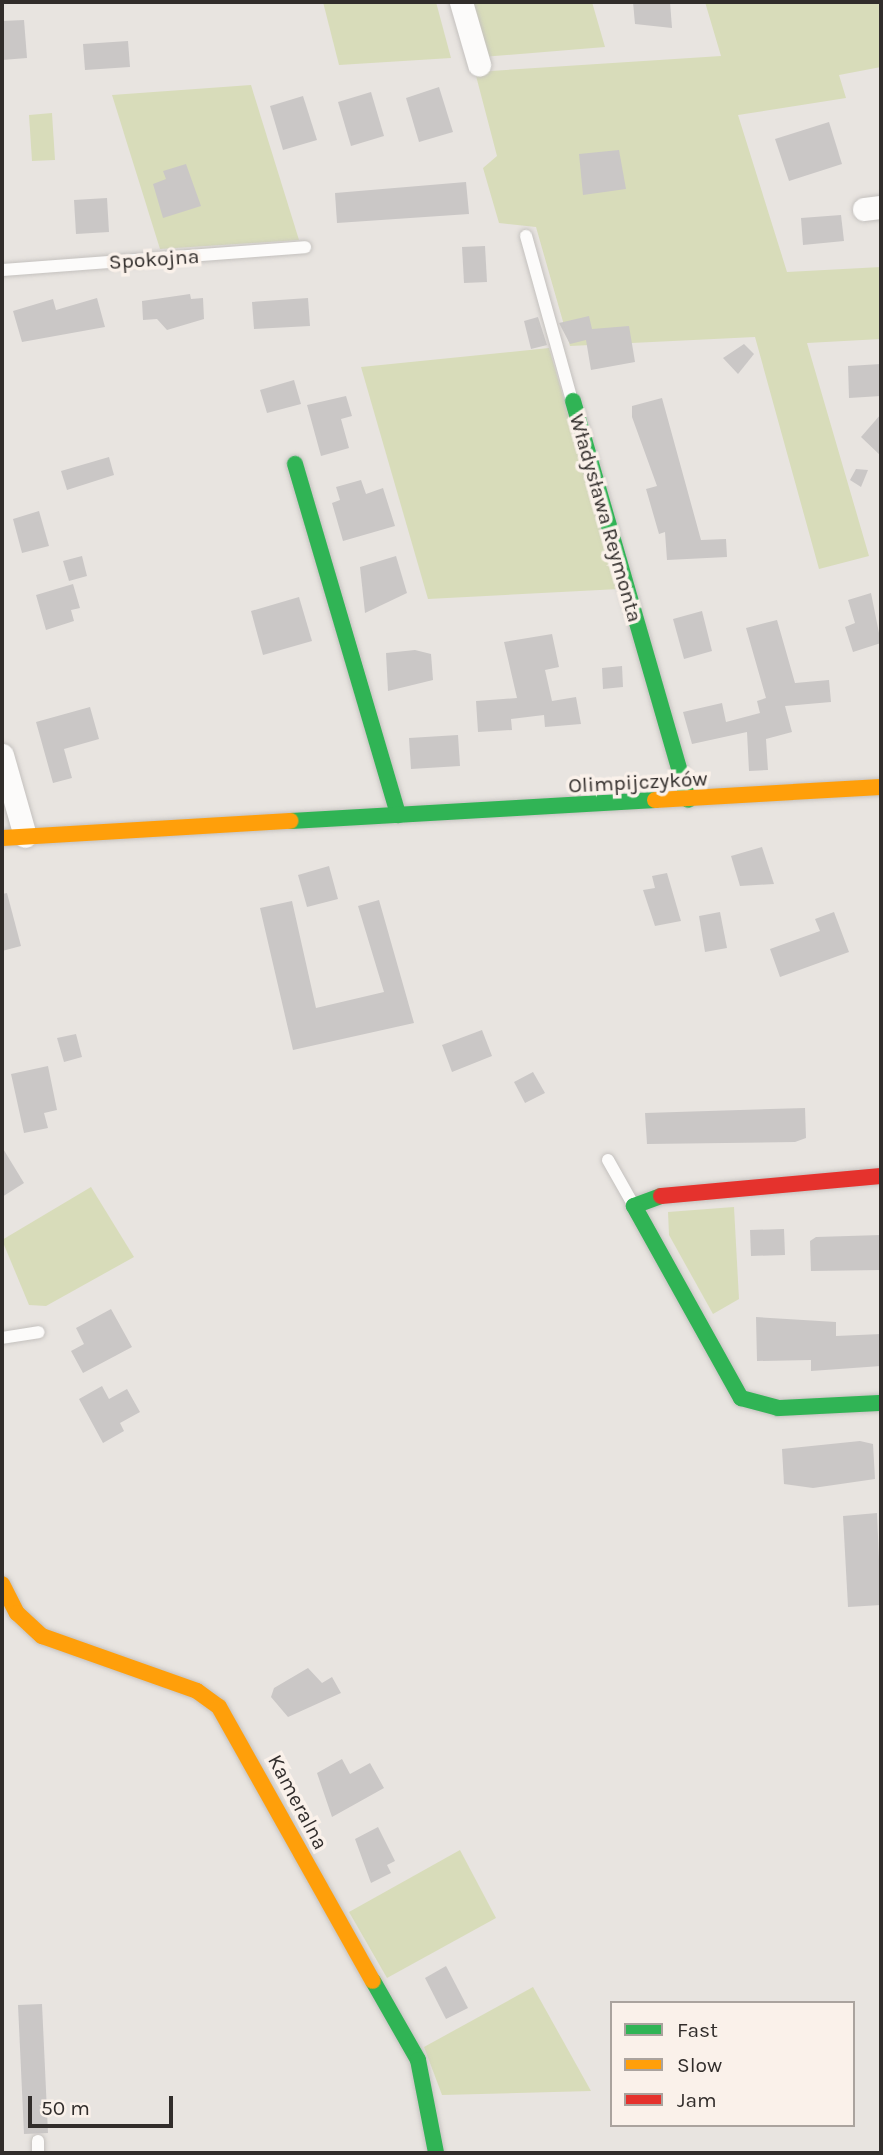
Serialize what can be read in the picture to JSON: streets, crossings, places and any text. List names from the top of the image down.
{
  "streets": {
    "street": ["Władysława Reymonta", "Olimpijczyków", "Kameralna"],
    "lane": ["Spokojna"]
  },
  "crossings": [
    ["Władysława Reymonta", "Olimpijczyków"]
  ],
  "legend": ["Fast", "Slow", "Jam"],
  "scale_bar": "50 m"
}
